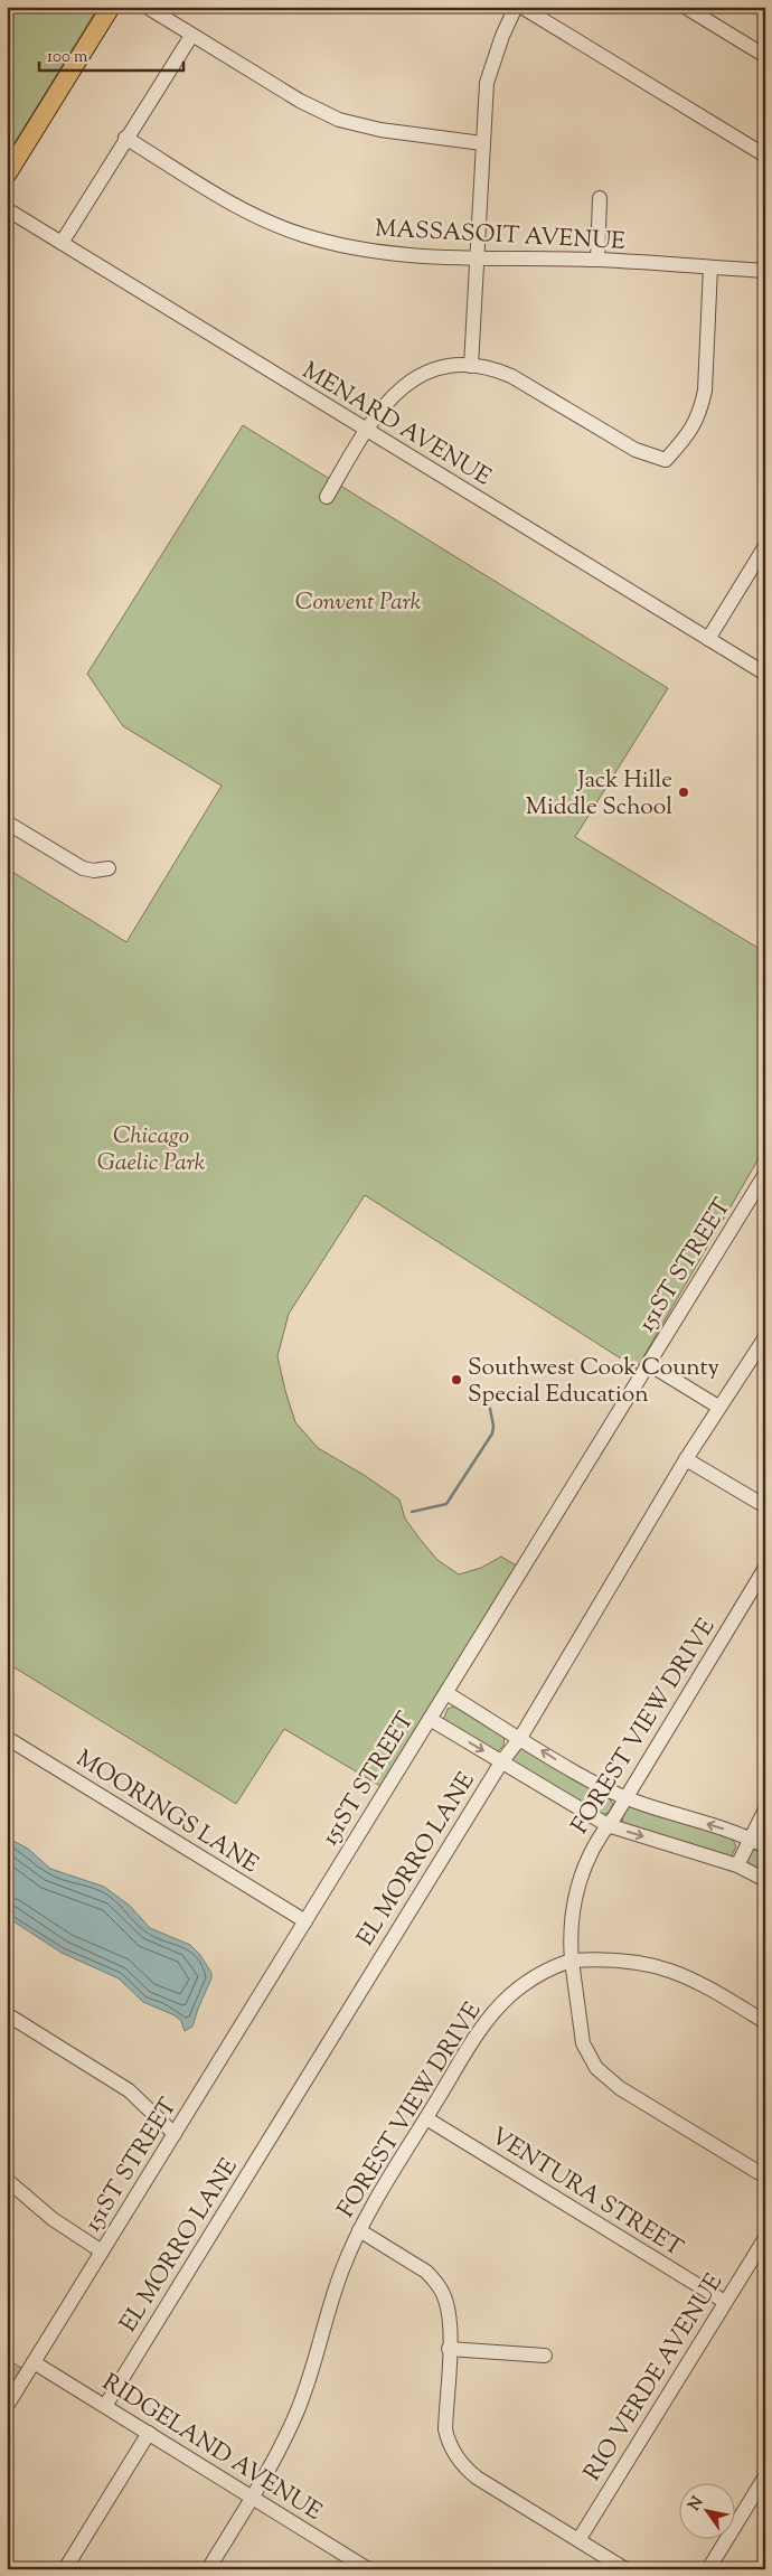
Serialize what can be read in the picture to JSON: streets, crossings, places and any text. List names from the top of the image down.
{
  "streets": {
    "street": [
      "MASSASOIT AVENUE",
      "MENARD AVENUE",
      "151ST STREET",
      "FOREST VIEW DRIVE",
      "MOORINGS LANE",
      "EL MORRO LANE",
      "VENTURA STREET",
      "RIO VERDE AVENUE",
      "RIDGELAND AVENUE"
    ]
  },
  "crossings": [
    ["151ST STREET", "MOORINGS LANE"],
    ["151ST STREET", "RIDGELAND AVENUE"],
    ["FOREST VIEW DRIVE", "VENTURA STREET"],
    ["FOREST VIEW DRIVE", "RIDGELAND AVENUE"],
    ["EL MORRO LANE", "RIDGELAND AVENUE"],
    ["VENTURA STREET", "RIO VERDE AVENUE"]
  ],
  "parks": ["Convent Park", "Chicago Gaelic Park"],
  "places": ["Jack Hille Middle School", "Southwest Cook County Special Education"],
  "scale_bar": "100 m",
  "north": "top left"
}
